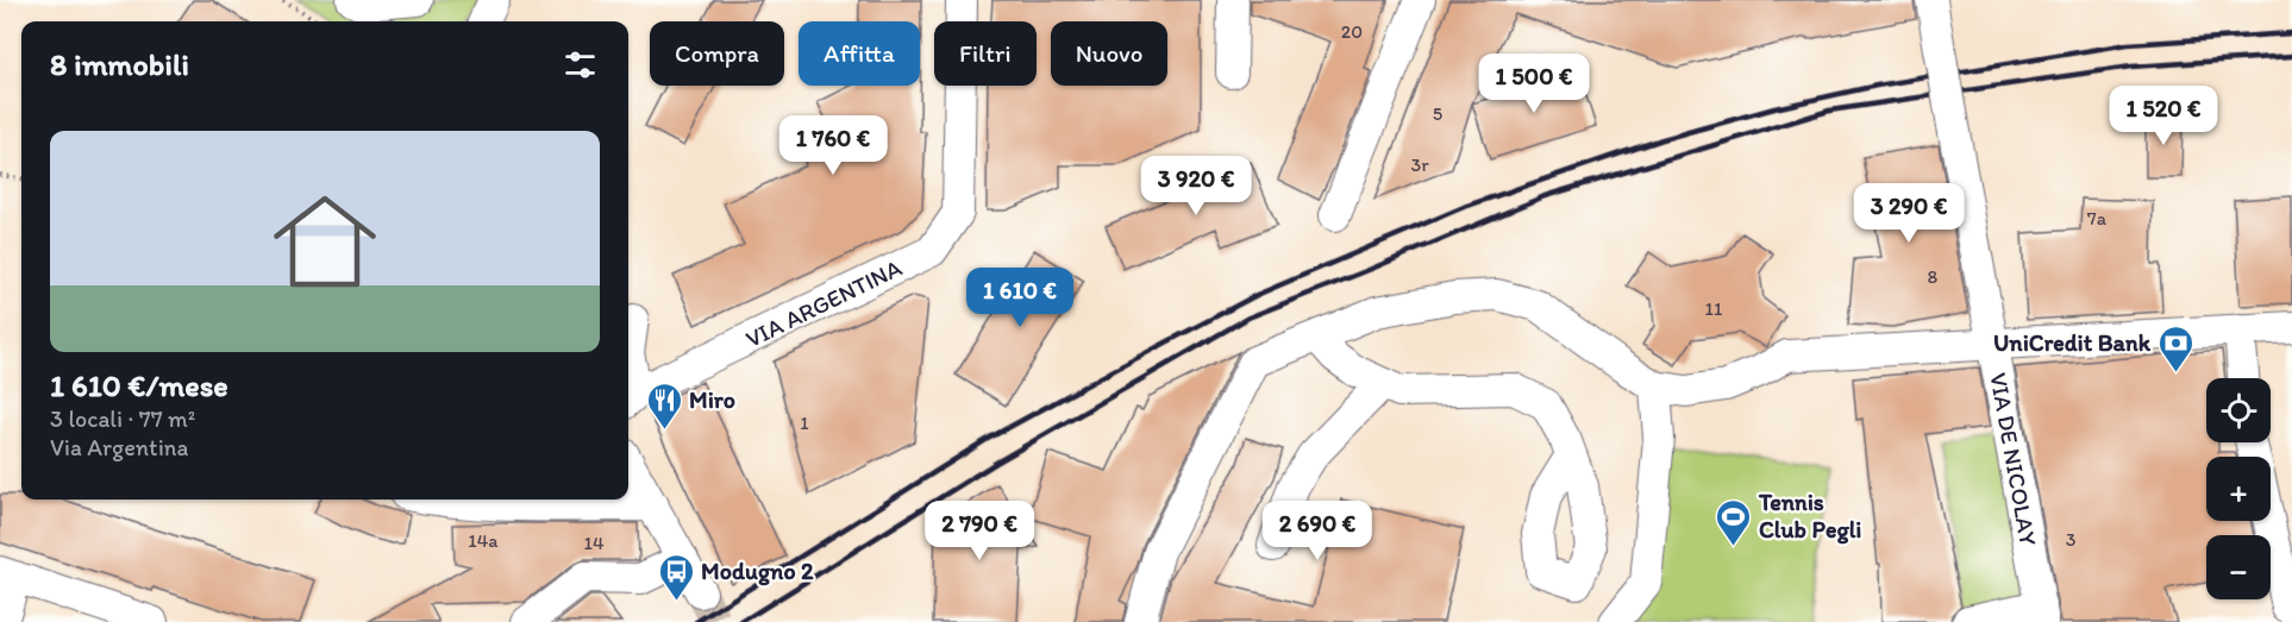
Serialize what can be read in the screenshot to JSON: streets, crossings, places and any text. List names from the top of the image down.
{
  "streets": {
    "street": ["VIA ARGENTINA", "VIA DE NICOLAY"]
  },
  "places": {
    "bank": ["UniCredit Bank"],
    "restaurant": ["Miro"],
    "sports": ["Tennis Club Pegli"],
    "bus stop": ["Modugno 2"]
  },
  "house_numbers": [
    "20",
    "5",
    "3r",
    "7a",
    "8",
    "11",
    "1",
    "3",
    "14a",
    "14"
  ],
  "page": {
    "chip": [
      "Compra",
      "Affitta",
      "Filtri",
      "Nuovo"
    ],
    "heading": "8 immobili",
    "price": [
      "1 500 €",
      "1 520 €",
      "1 760 €",
      "3 920 €",
      "3 290 €",
      "1 610 €",
      "2 790 €",
      "2 690 €"
    ],
    "list": [
      {
        "name": "1 610 €/mese",
        "note": "3 locali · 77 m² · Via Argentina"
      }
    ],
    "map_buttons": ["+", "−"]
  }
}
